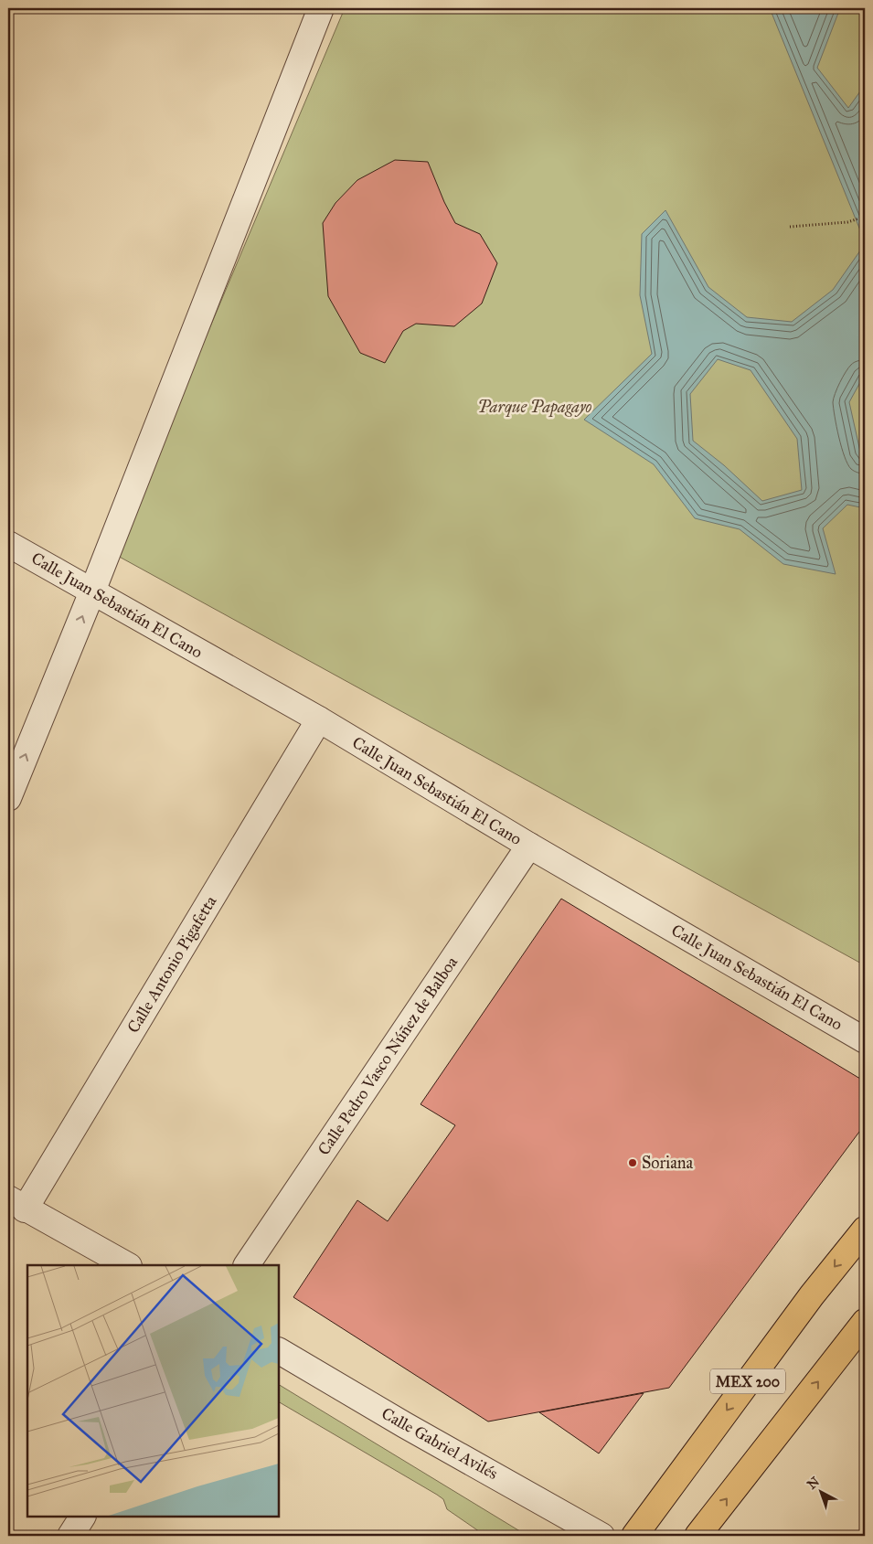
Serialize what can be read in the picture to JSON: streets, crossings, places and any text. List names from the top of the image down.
{
  "streets": {
    "main road": ["MEX 200"],
    "street": [
      "Calle Juan Sebastián El Cano",
      "Calle Antonio Pigafetta",
      "Calle Pedro Vasco Núñez de Balboa",
      "Calle Gabriel Avilés"
    ]
  },
  "crossings": [
    ["Calle Juan Sebastián El Cano", "Calle Antonio Pigafetta"],
    ["Calle Juan Sebastián El Cano", "Calle Pedro Vasco Núñez de Balboa"]
  ],
  "parks": ["Parque Papagayo"],
  "places": ["Soriana"],
  "north": "top left"
}
